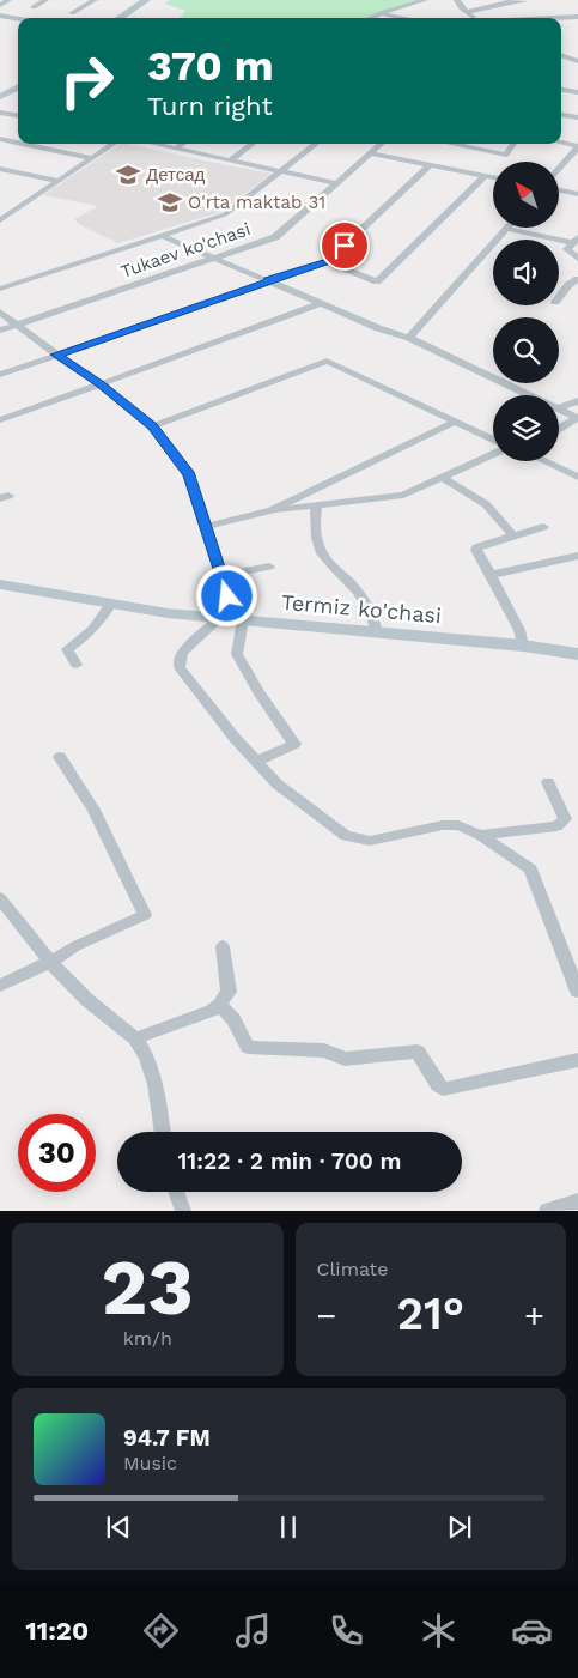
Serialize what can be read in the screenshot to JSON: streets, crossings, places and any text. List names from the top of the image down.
{
  "streets": {
    "main road": ["Termiz ko'chasi"],
    "street": ["Tukaev ko'chasi"]
  },
  "places": {
    "school or university": ["Детсад", "O'rta maktab 31"]
  },
  "north": "top left",
  "page": {
    "turn": ["370 m", "Turn right"],
    "limit": "30",
    "trip": "11:22 · 2 min · 700 m",
    "tile": [
      ["23", "km/h"],
      "Climate"
    ],
    "heat": ["−", "21°", "+"],
    "song": ["94.7 FM", "Music"],
    "tabs": "11:20"
  }
}
